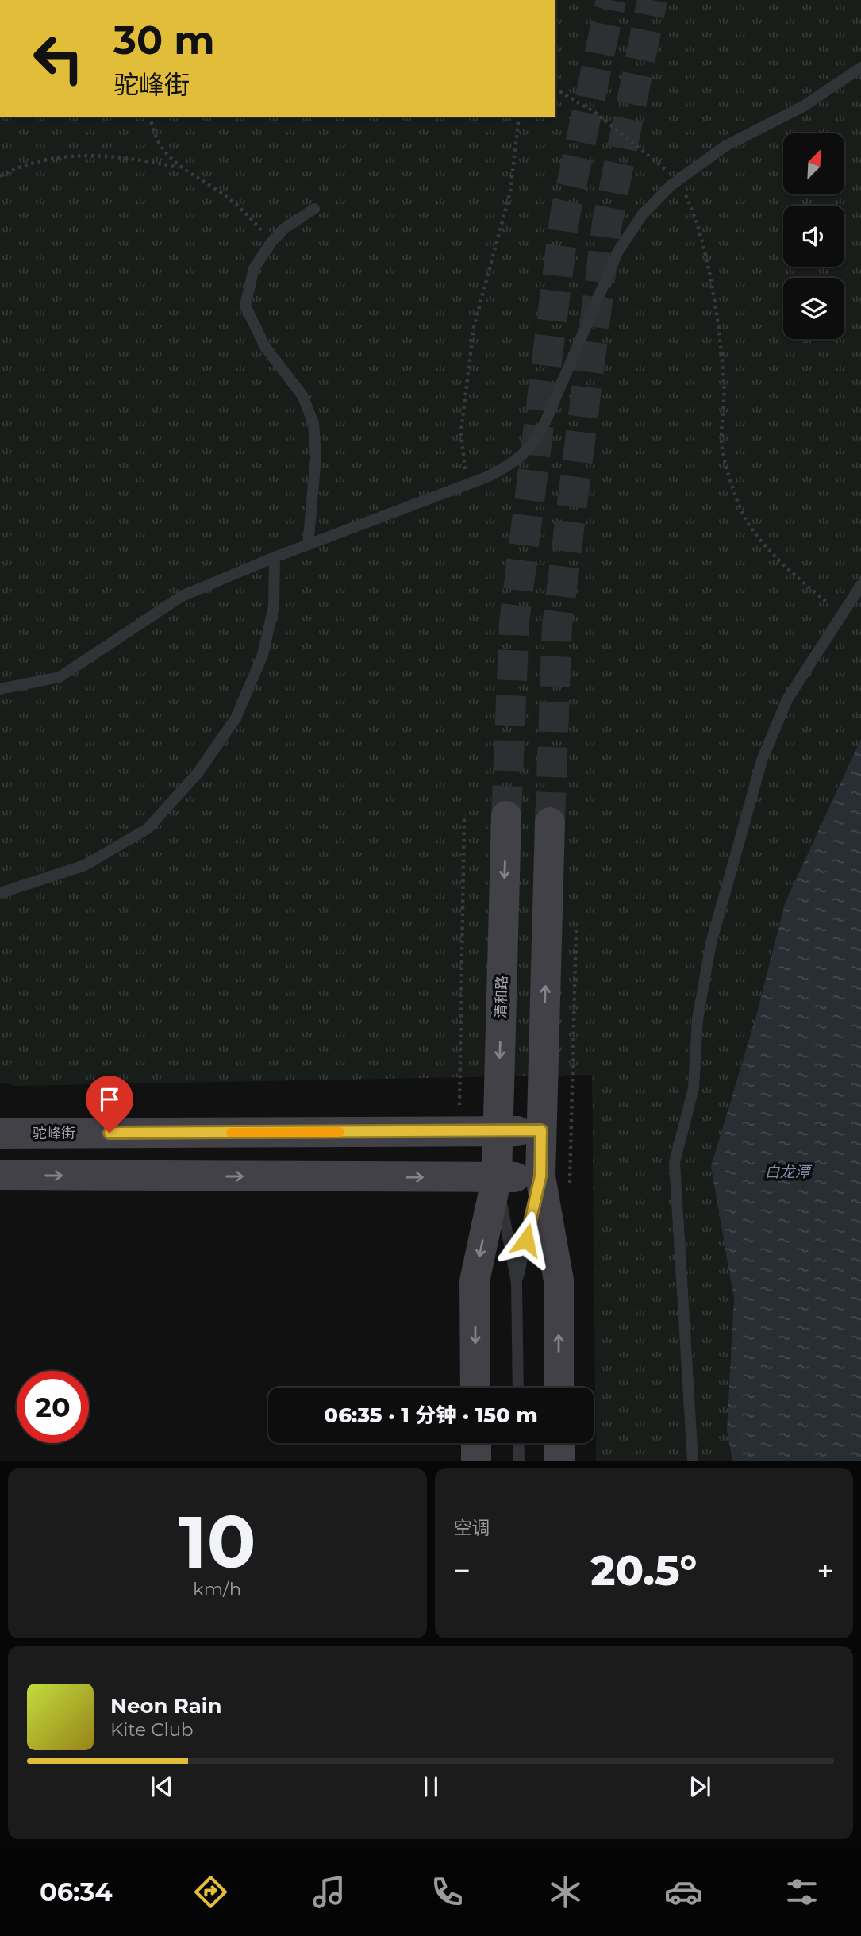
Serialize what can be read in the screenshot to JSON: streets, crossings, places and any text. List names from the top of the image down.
{
  "streets": {
    "main road": ["清和路", "驼峰街"]
  },
  "crossings": [
    ["清和路", "驼峰街"]
  ],
  "water": ["白龙潭"],
  "north": "top right",
  "page": {
    "turn": ["30 m", "驼峰街"],
    "limit": "20",
    "trip": "06:35 · 1 分钟 · 150 m",
    "tile": [
      ["10", "km/h"],
      "空调"
    ],
    "heat": ["−", "20.5°", "+"],
    "song": ["Neon Rain", "Kite Club"],
    "tabs": "06:34"
  }
}
